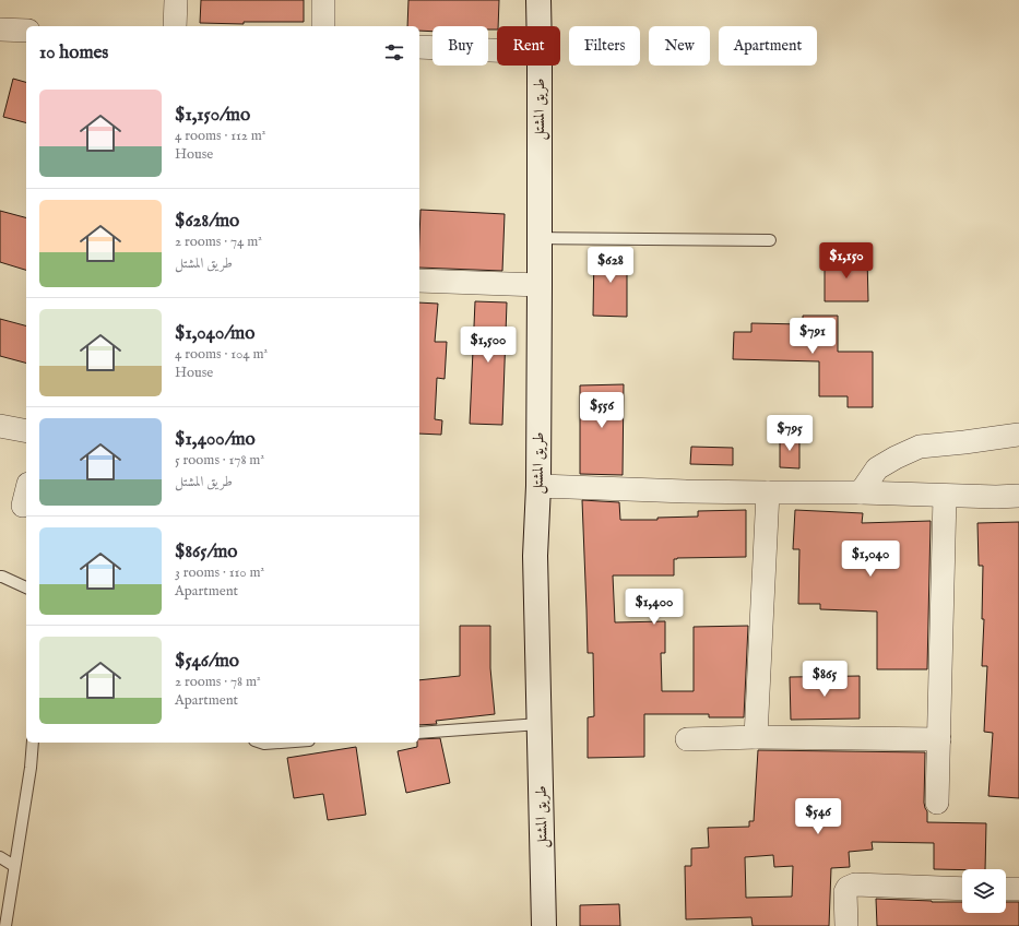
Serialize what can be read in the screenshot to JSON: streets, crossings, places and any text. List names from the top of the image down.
{
  "streets": {
    "main road": ["طريق المشتل"]
  },
  "page": {
    "chip": [
      "Buy",
      "Rent",
      "Filters",
      "New",
      "Apartment"
    ],
    "heading": "10 homes",
    "list": [
      {
        "name": "$1,150/mo",
        "note": "4 rooms · 112 m² · House"
      },
      {
        "name": "$628/mo",
        "note": "2 rooms · 74 m² · طريق المشتل"
      },
      {
        "name": "$1,040/mo",
        "note": "4 rooms · 104 m² · House"
      },
      {
        "name": "$1,400/mo",
        "note": "5 rooms · 178 m² · طريق المشتل"
      },
      {
        "name": "$865/mo",
        "note": "3 rooms · 110 m² · Apartment"
      },
      {
        "name": "$546/mo",
        "note": "2 rooms · 78 m² · Apartment"
      }
    ],
    "price": [
      "$1,150",
      "$628",
      "$791",
      "$1,500",
      "$556",
      "$795",
      "$1,040",
      "$1,400",
      "$865",
      "$546"
    ]
  }
}
